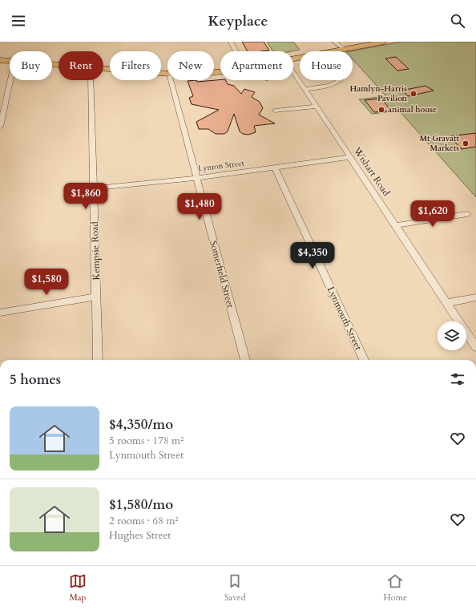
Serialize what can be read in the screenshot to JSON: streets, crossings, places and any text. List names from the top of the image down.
{
  "streets": {
    "street": [
      "Lynton Street",
      "Wishart Road",
      "Kempsie Road",
      "Somerfield Street",
      "Lynmouth Street"
    ]
  },
  "crossings": [
    ["Lynton Street", "Wishart Road"],
    ["Lynton Street", "Kempsie Road"],
    ["Lynton Street", "Somerfield Street"],
    ["Lynton Street", "Lynmouth Street"]
  ],
  "places": ["Hamlyn-Harris Pavilion", "animal house", "Mt Gravatt Markets"],
  "page": {
    "header": "Keyplace",
    "chip": [
      "Buy",
      "Rent",
      "Filters",
      "New",
      "Apartment",
      "House"
    ],
    "price": [
      "$1,860",
      "$1,480",
      "$1,620",
      "$4,350",
      "$1,580"
    ],
    "heading": "5 homes",
    "list": [
      {
        "name": "$4,350/mo",
        "note": "5 rooms · 178 m² · Lynmouth Street"
      },
      {
        "name": "$1,580/mo",
        "note": "2 rooms · 68 m² · Hughes Street"
      }
    ],
    "tabs": ["Map", "Saved", "Home"]
  }
}
